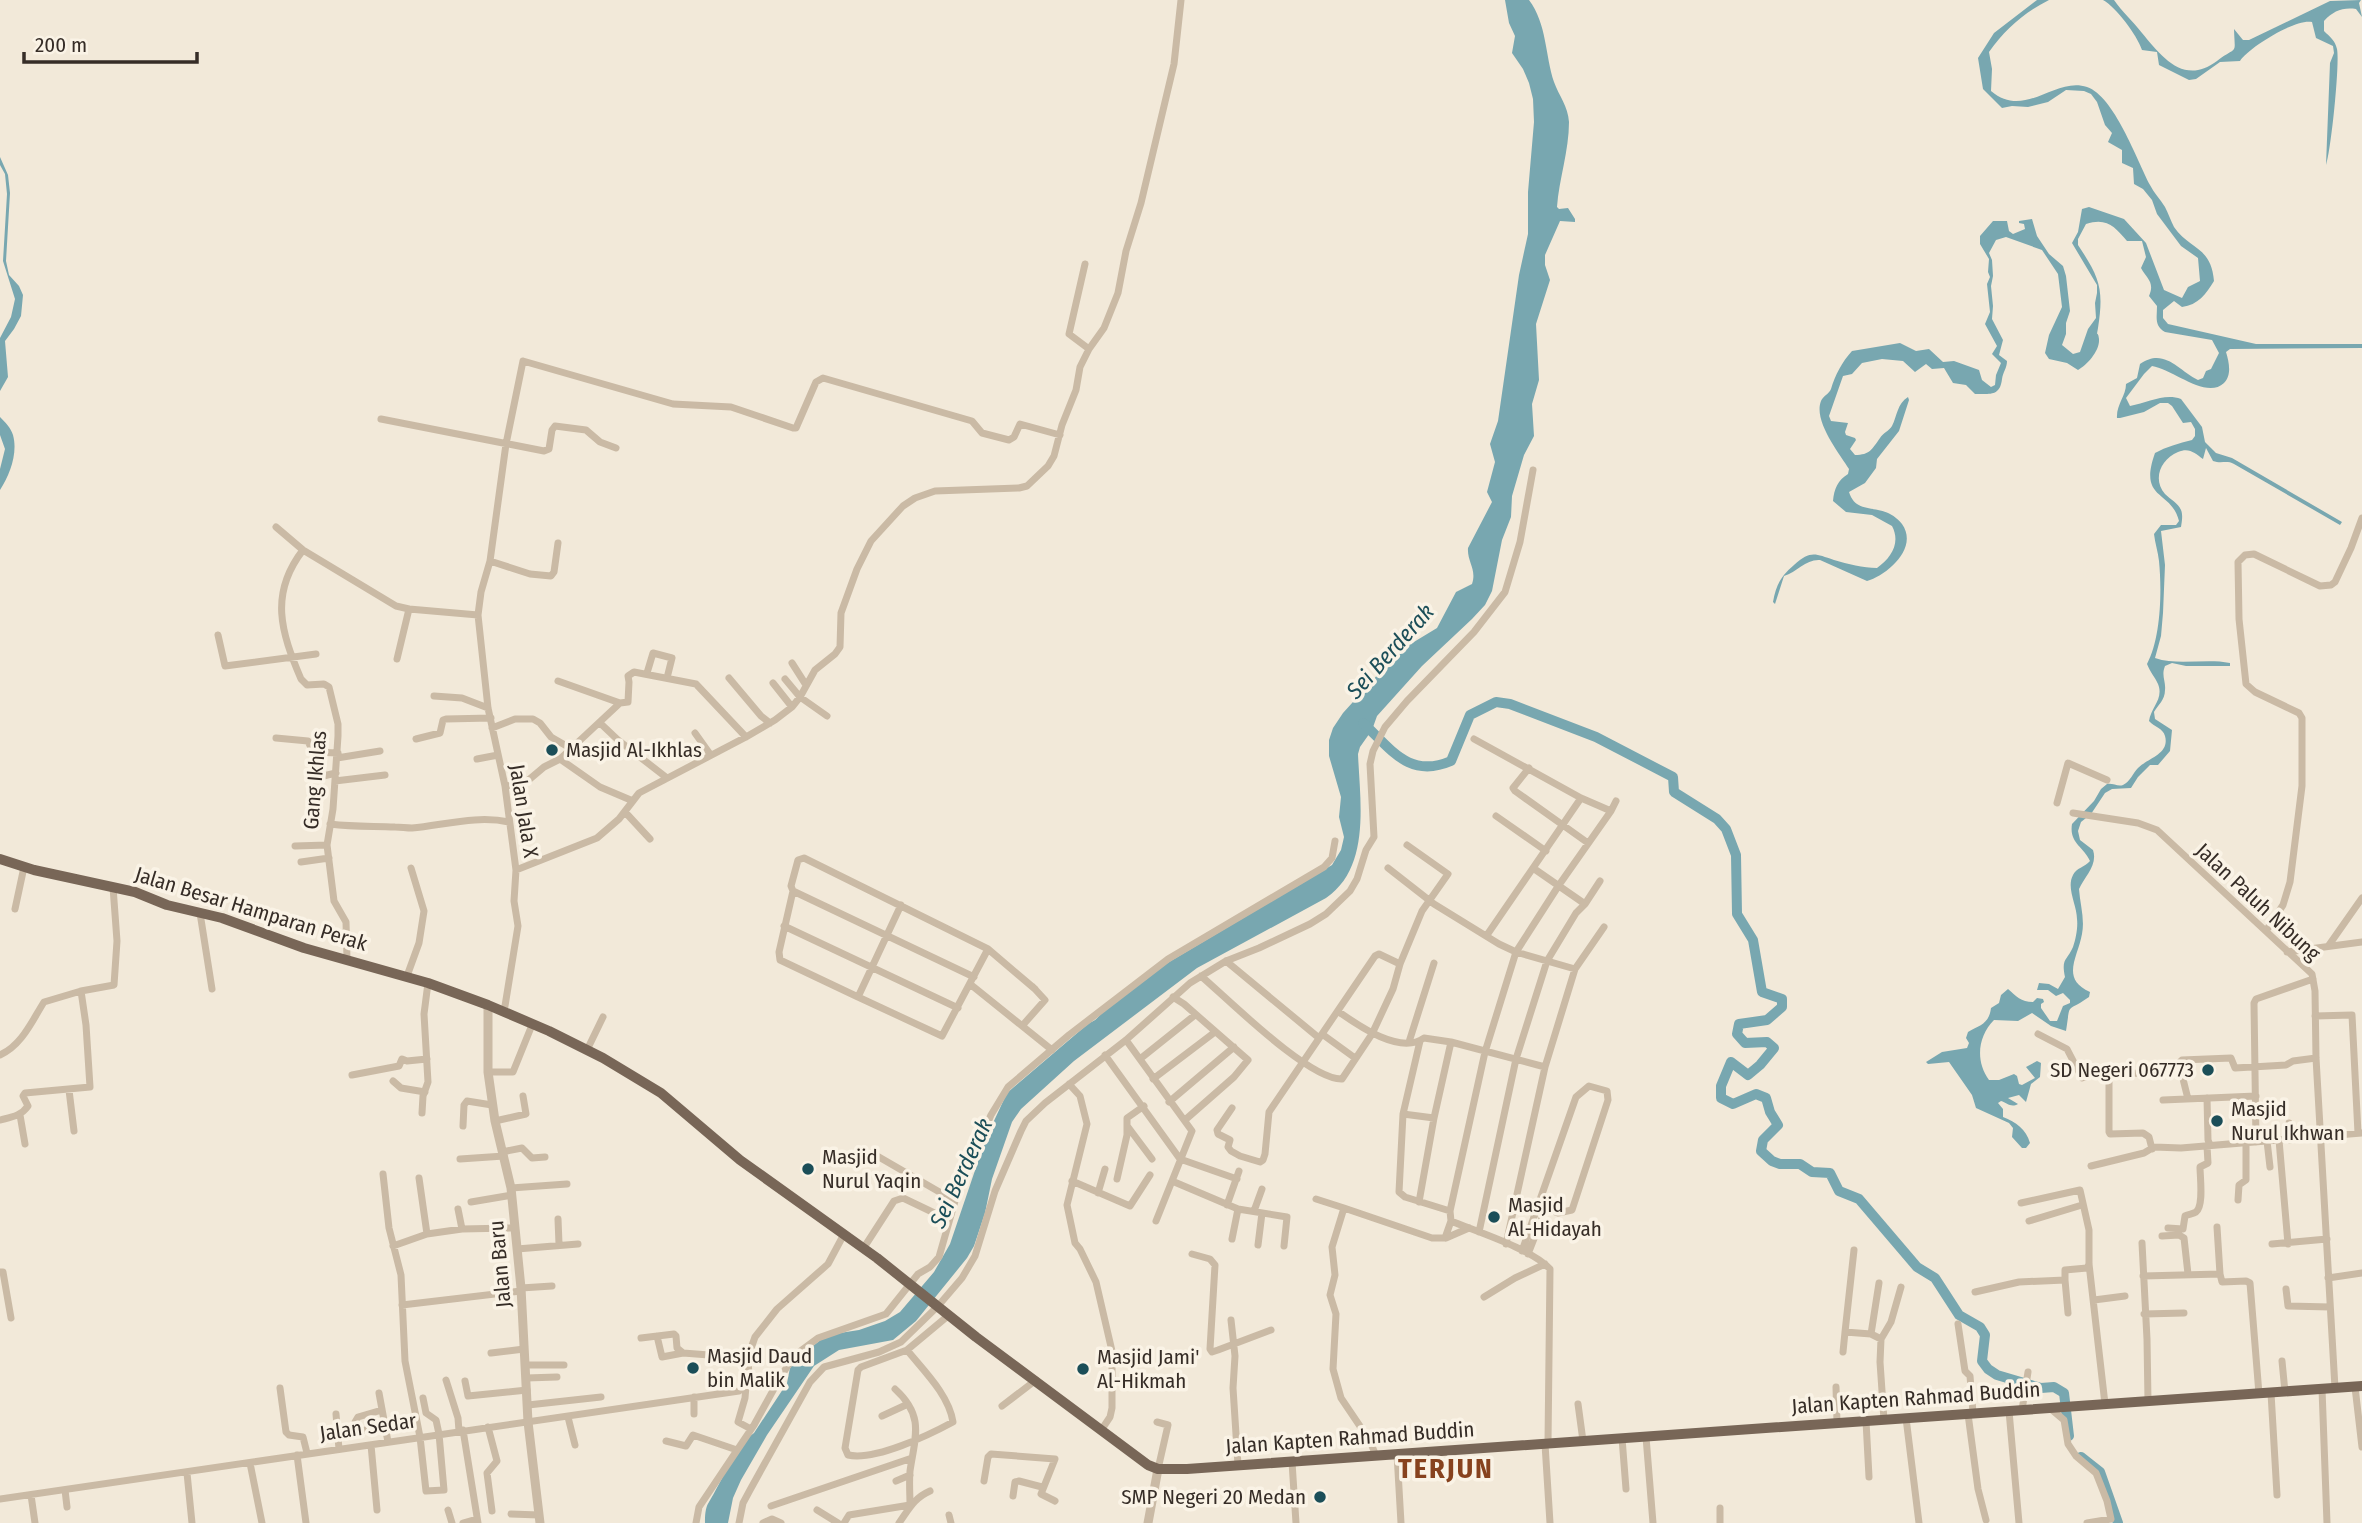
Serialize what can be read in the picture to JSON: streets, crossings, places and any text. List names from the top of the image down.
{
  "streets": {
    "main road": ["Jalan Besar Hamparan Perak", "Jalan Kapten Rahmad Buddin"],
    "street": [
      "Gang Ikhlas",
      "Jalan Jala X",
      "Jalan Paluh Nibung",
      "Jalan Baru",
      "Jalan Sedar"
    ]
  },
  "crossings": [
    ["Gang Ikhlas", "Jalan Besar Hamparan Perak"],
    ["Jalan Paluh Nibung", "Jalan Kapten Rahmad Buddin"],
    ["Jalan Besar Hamparan Perak", "Jalan Baru"],
    ["Jalan Baru", "Jalan Sedar"]
  ],
  "districts": ["TERJUN"],
  "water": ["Sei Berderak"],
  "places": [
    "Masjid Al-Ikhlas",
    "SD Negeri 067773",
    "Masjid Nurul Ikhwan",
    "Masjid Nurul Yaqin",
    "Masjid Al-Hidayah",
    "Masjid Daud bin Malik",
    "Masjid Jami' Al-Hikmah",
    "SMP Negeri 20 Medan"
  ],
  "scale_bar": "200 m"
}
